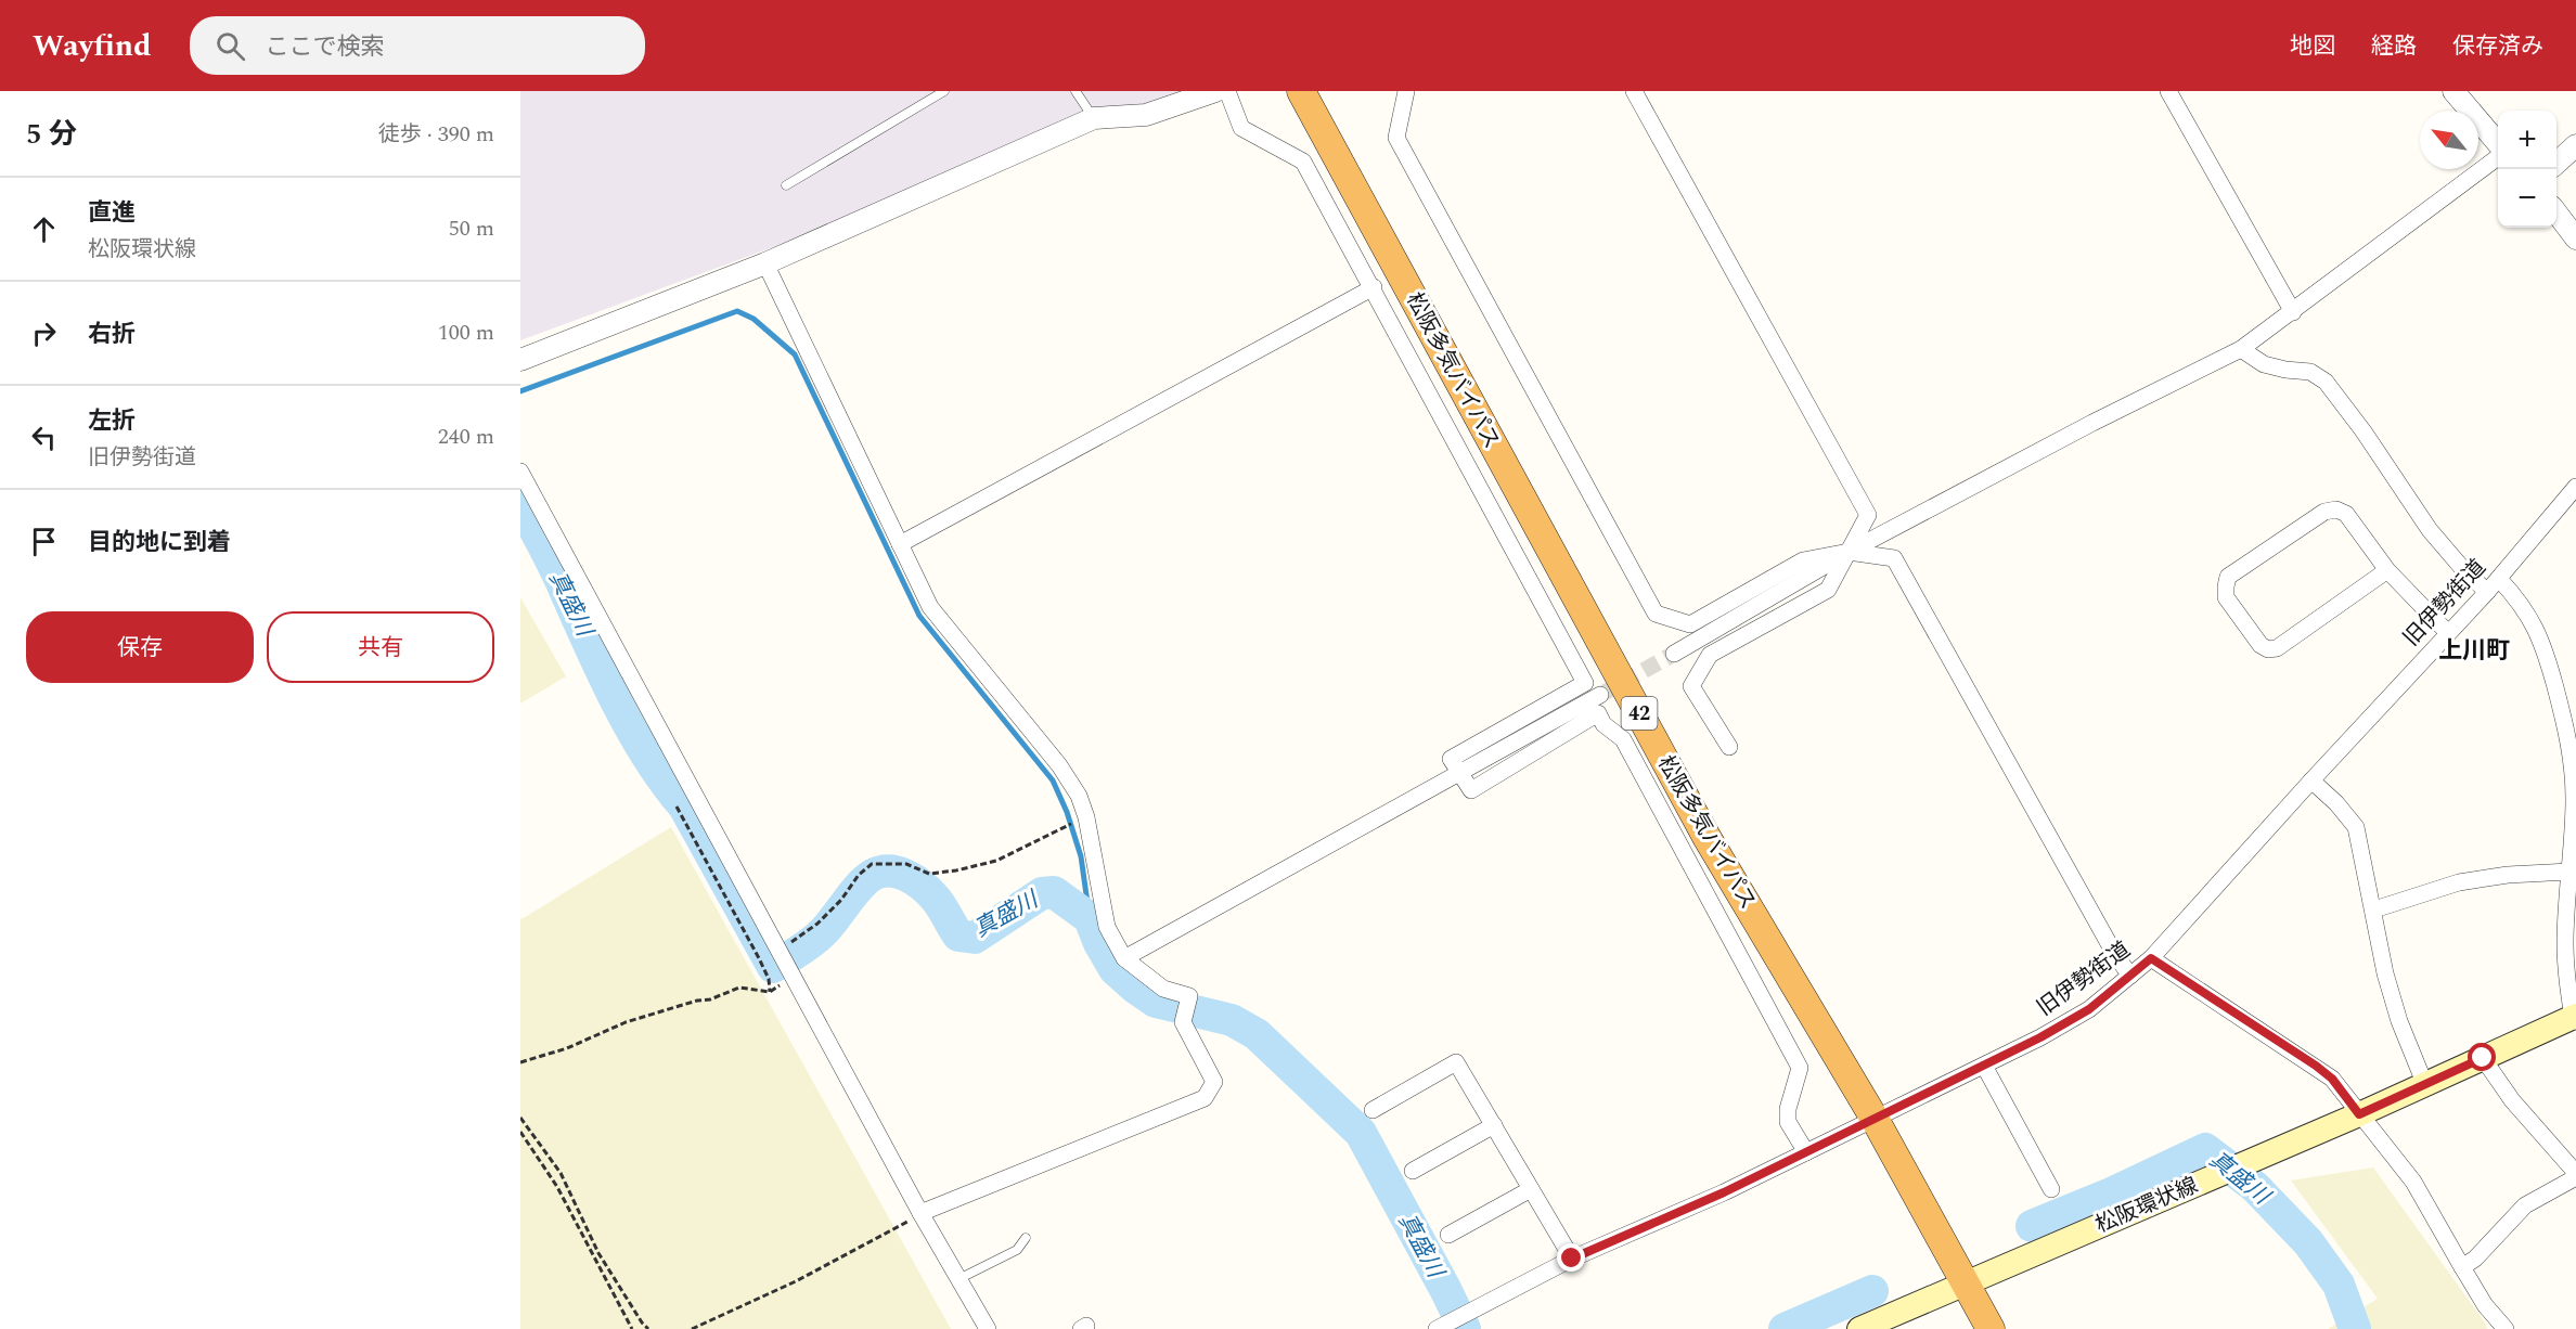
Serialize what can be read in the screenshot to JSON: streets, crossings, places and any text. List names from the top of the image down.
{
  "streets": {
    "highway": ["松阪多気バイパス", "42"],
    "main road": ["松阪環状線"],
    "street": ["旧伊勢街道"]
  },
  "crossings": [
    ["松阪多気バイパス", "旧伊勢街道"],
    ["松阪多気バイパス", "松阪環状線"]
  ],
  "districts": ["上川町"],
  "water": ["真盛川"],
  "north": "top left",
  "page": {
    "header": "Wayfind",
    "search": "ここで検索",
    "nav": ["地図", "経路", "保存済み"],
    "heading": ["5 分", "徒歩 · 390 m"],
    "map_buttons": ["+", "−"],
    "list": [
      ["直進", "松阪環状線", "50 m"],
      ["右折", "100 m"],
      ["左折", "旧伊勢街道", "240 m"],
      "目的地に到着"
    ],
    "buttons": ["保存", "共有"]
  }
}
